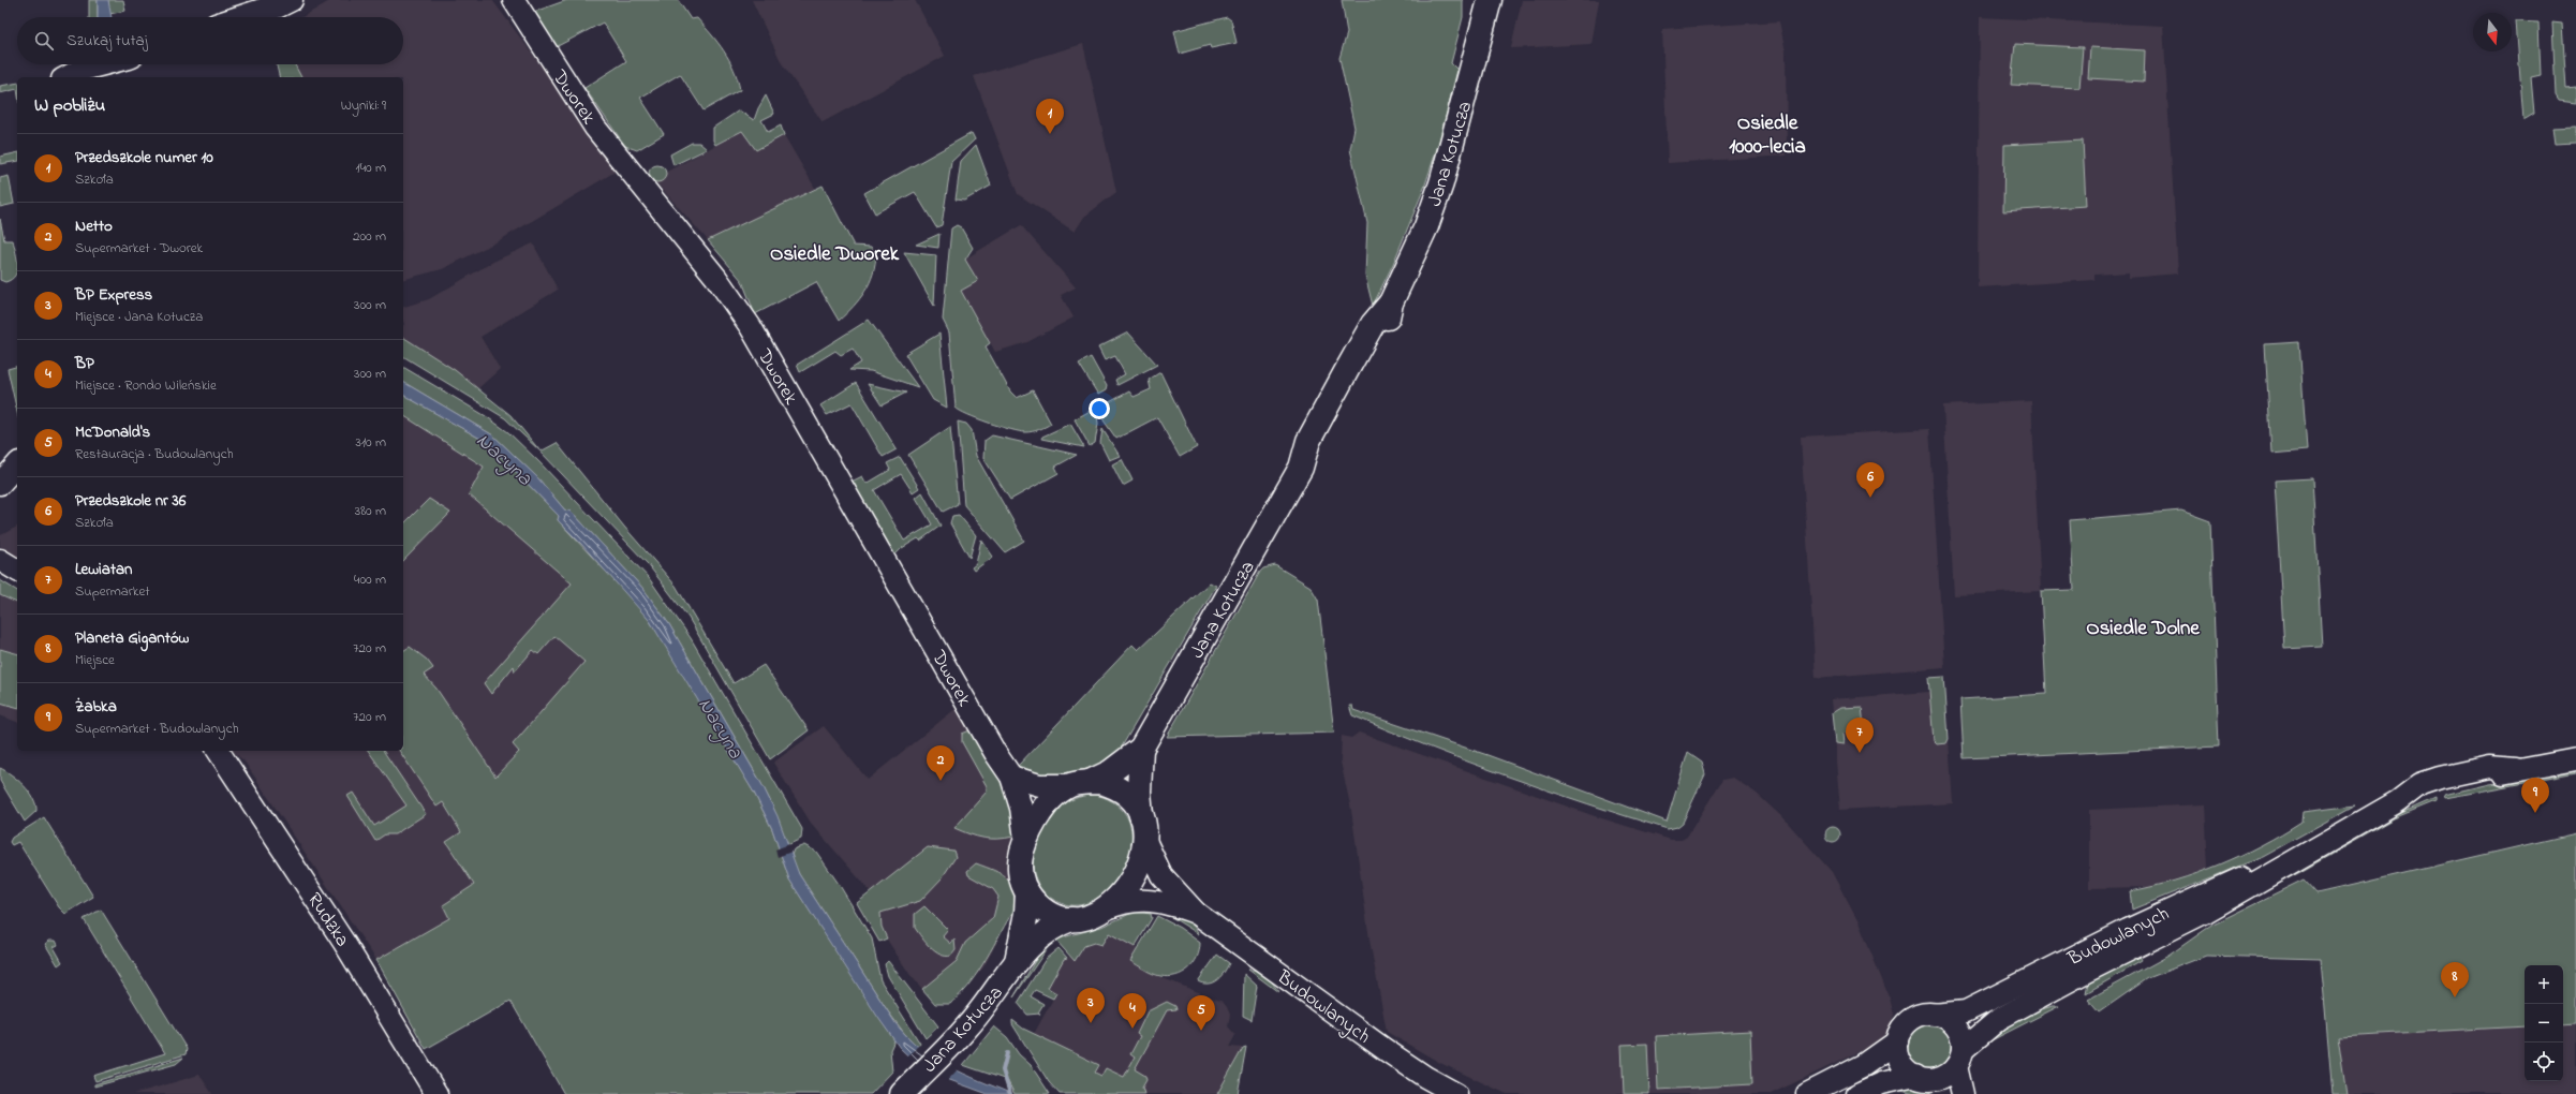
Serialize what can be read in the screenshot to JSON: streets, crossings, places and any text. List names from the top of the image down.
{
  "streets": {
    "main road": ["Jana Kotucza"],
    "street": ["Dworek", "Rudzka", "Budowlanych"]
  },
  "crossings": [
    ["Dworek", "Jana Kotucza"],
    ["Dworek", "Budowlanych"],
    ["Jana Kotucza", "Budowlanych"]
  ],
  "districts": ["Osiedle 1000-lecia", "Osiedle Dworek", "Osiedle Dolne"],
  "water": ["Nacyna"],
  "north": "bottom",
  "page": {
    "search": "Szukaj tutaj",
    "heading": ["W pobliżu", "Wyniki: 9"],
    "pins": [
      "1",
      "6",
      "7",
      "2",
      "9",
      "8",
      "3",
      "4",
      "5"
    ],
    "list": [
      {
        "mark": "1",
        "name": "Przedszkole numer 10",
        "note": "Szkoła",
        "value": "140 m"
      },
      {
        "mark": "2",
        "name": "Netto",
        "note": "Supermarket · Dworek",
        "value": "200 m"
      },
      {
        "mark": "3",
        "name": "BP Express",
        "note": "Miejsce · Jana Kotucza",
        "value": "300 m"
      },
      {
        "mark": "4",
        "name": "BP",
        "note": "Miejsce · Rondo Wileńskie",
        "value": "300 m"
      },
      {
        "mark": "5",
        "name": "McDonald's",
        "note": "Restauracja · Budowlanych",
        "value": "310 m"
      },
      {
        "mark": "6",
        "name": "Przedszkole nr 36",
        "note": "Szkoła",
        "value": "380 m"
      },
      {
        "mark": "7",
        "name": "Lewiatan",
        "note": "Supermarket",
        "value": "400 m"
      },
      {
        "mark": "8",
        "name": "Planeta Gigantów",
        "note": "Miejsce",
        "value": "720 m"
      },
      {
        "mark": "9",
        "name": "Żabka",
        "note": "Supermarket · Budowlanych",
        "value": "720 m"
      }
    ],
    "map_buttons": ["+", "−"]
  }
}
